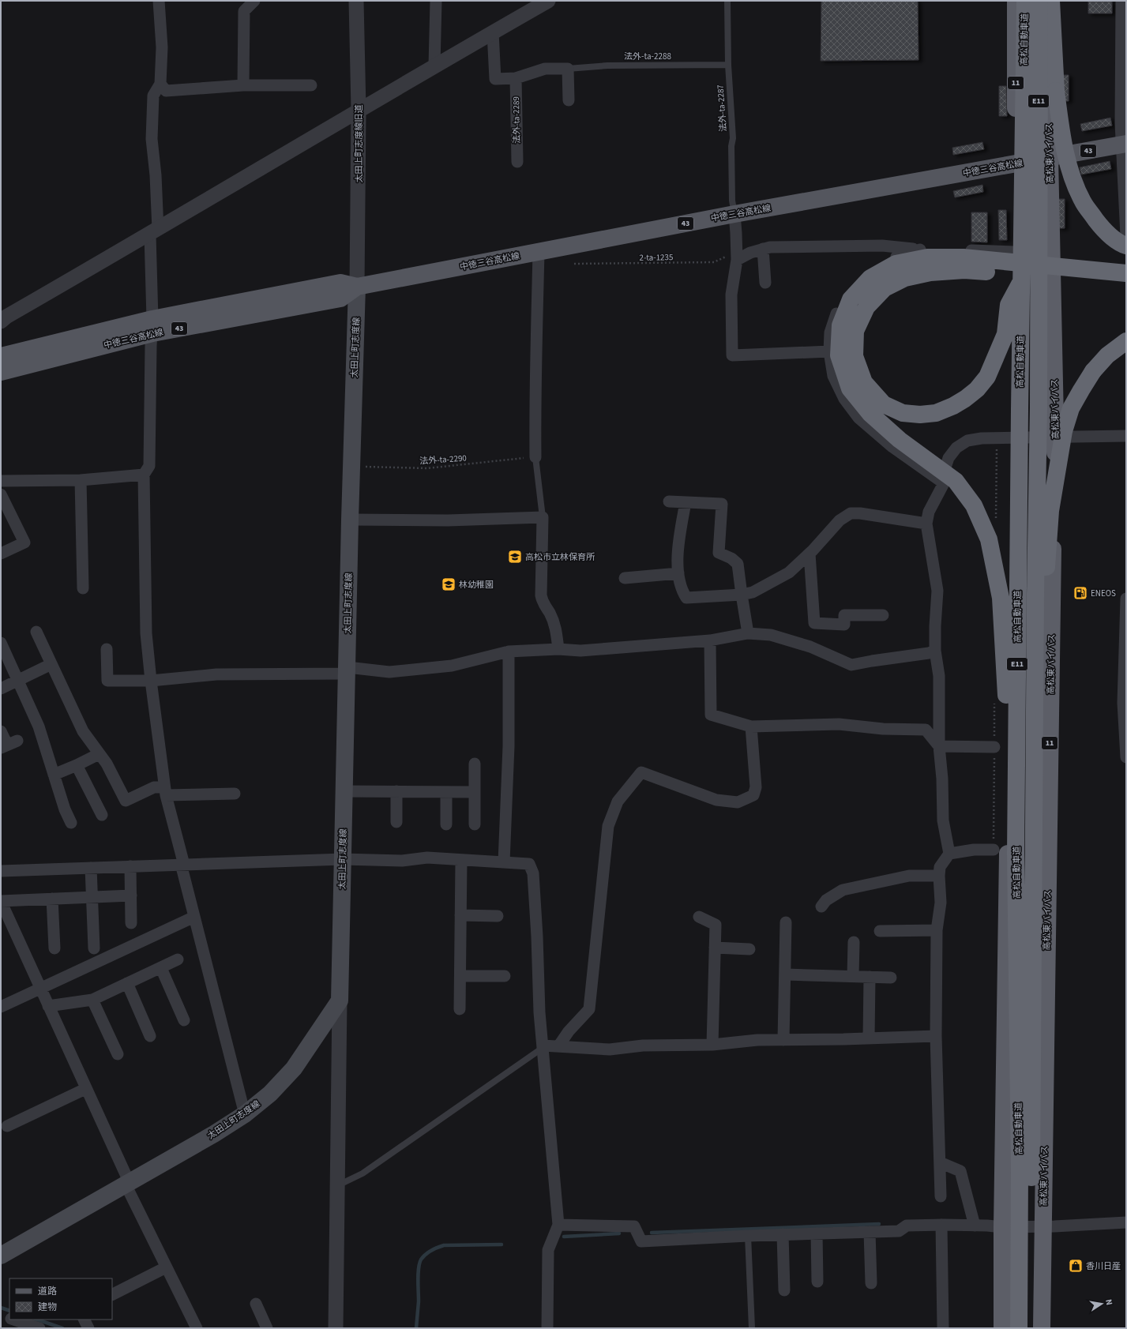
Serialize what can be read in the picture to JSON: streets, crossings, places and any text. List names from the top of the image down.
{
  "streets": {
    "highway": [
      "高松自動車道",
      "11",
      "E11",
      "高松東バイパス"
    ],
    "main road": ["43", "中徳三谷高松線", "太田上町志度線"],
    "street": ["法外-ta-2289", "太田上町志度線旧道"],
    "lane": ["法外-ta-2288", "法外-ta-2287"],
    "path": ["2-ta-1235", "法外-ta-2290"]
  },
  "crossings": [
    ["法外-ta-2288", "法外-ta-2287"],
    ["11", "中徳三谷高松線"],
    ["法外-ta-2287", "中徳三谷高松線"],
    ["太田上町志度線旧道", "中徳三谷高松線"],
    ["太田上町志度線旧道", "太田上町志度線"],
    ["高松東バイパス", "中徳三谷高松線"],
    ["中徳三谷高松線", "太田上町志度線"],
    ["太田上町志度線", "法外-ta-2290"]
  ],
  "places": {
    "school or university": ["高松市立林保育所", "林幼稚園"],
    "fuel station": ["ENEOS"],
    "shop": ["香川日産"]
  },
  "legend": ["道路", "建物"],
  "north": "right"
}
